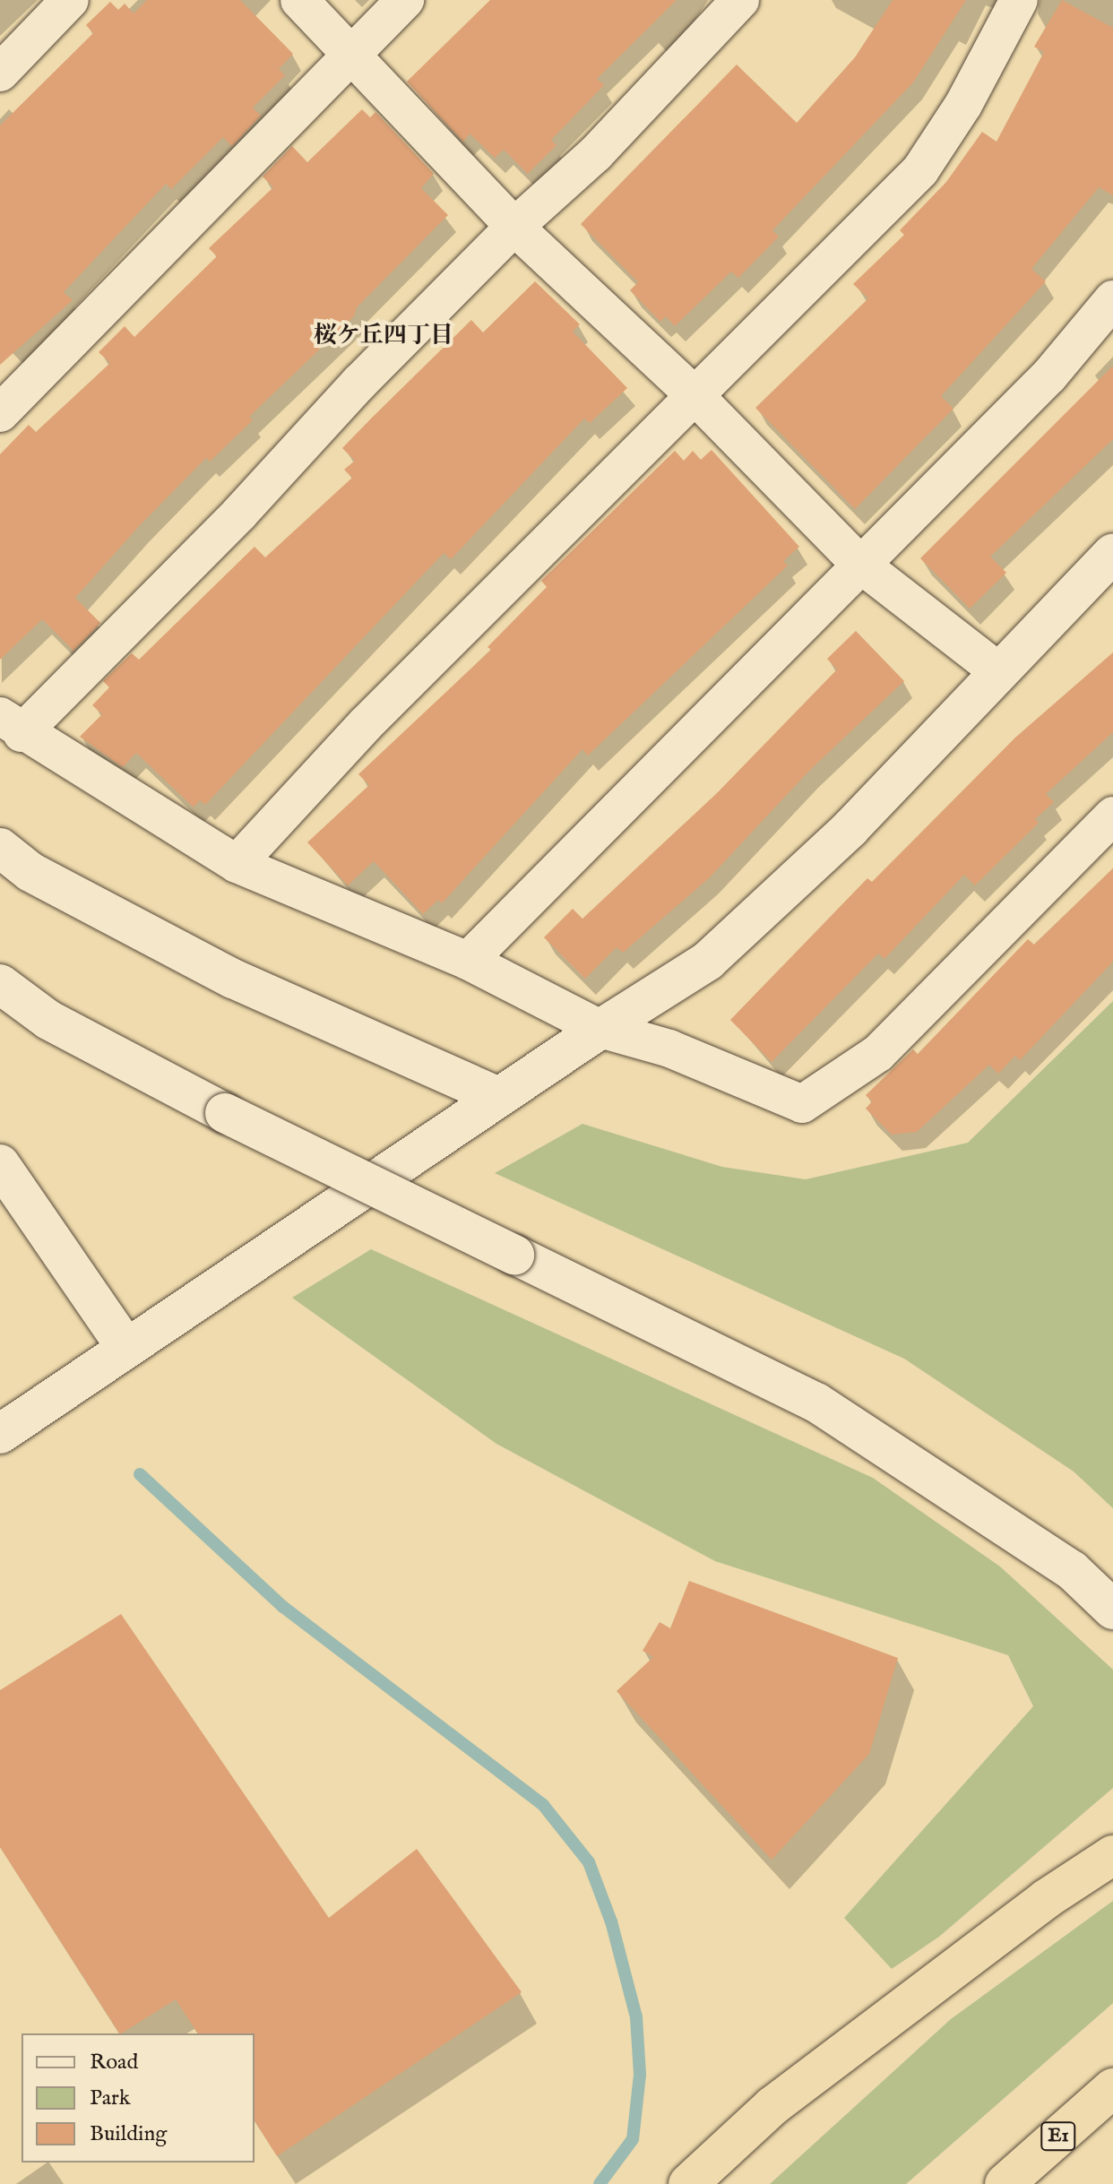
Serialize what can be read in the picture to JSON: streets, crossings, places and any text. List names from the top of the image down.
{
  "streets": {
    "highway": ["E1"]
  },
  "districts": ["桜ケ丘四丁目"],
  "legend": ["Road", "Park", "Building"]
}
